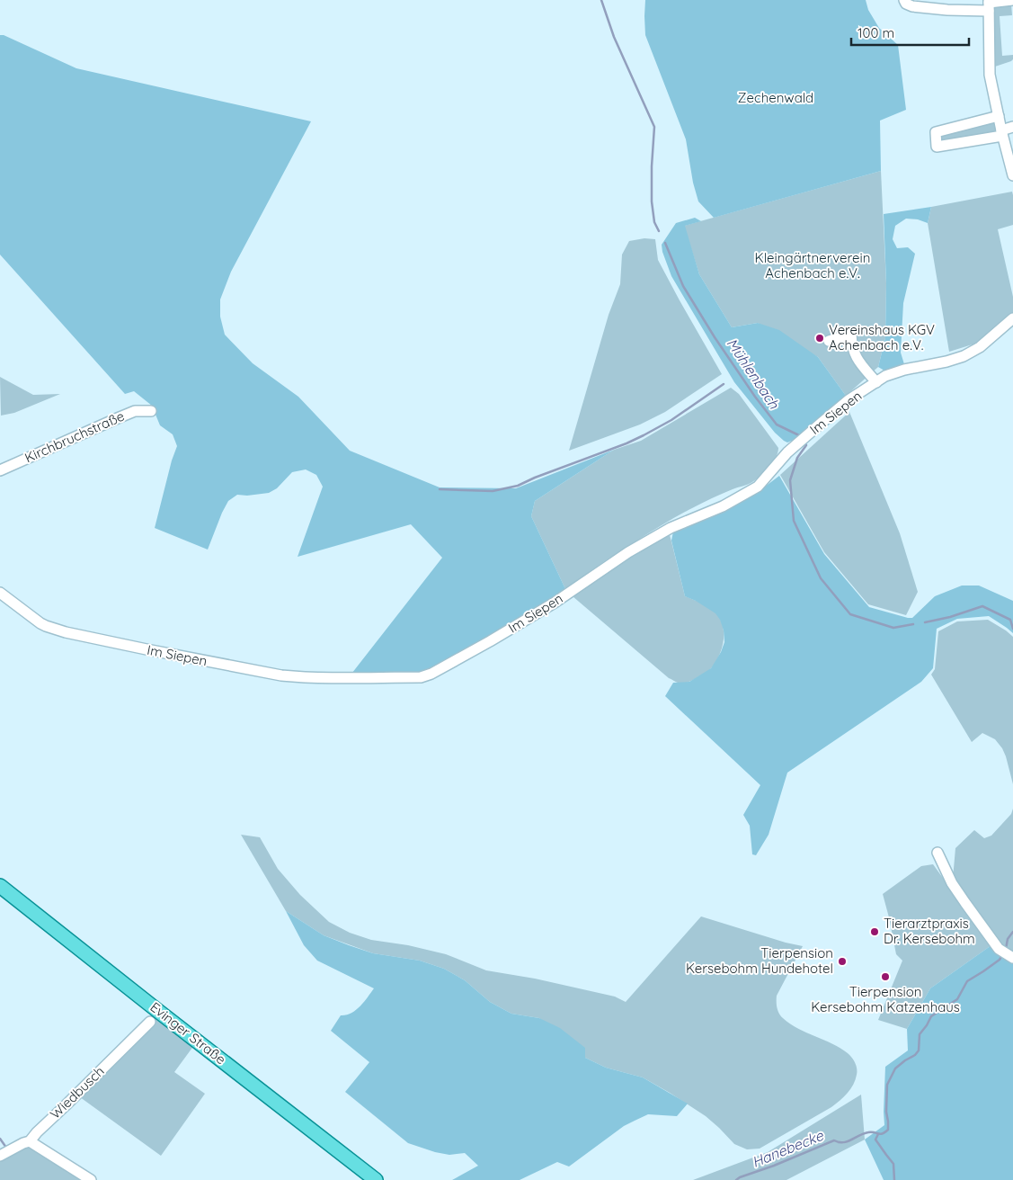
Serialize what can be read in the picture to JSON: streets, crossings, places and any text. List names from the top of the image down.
{
  "streets": {
    "main road": ["Evinger Straße"],
    "street": ["Im Siepen", "Kirchbruchstraße", "Wiedbusch"]
  },
  "water": ["Mühlenbach", "Hanebecke"],
  "parks": ["Zechenwald", "Kleingärtnerverein Achenbach e.V."],
  "places": [
    "Vereinshaus KGV Achenbach e.V.",
    "Tierarztpraxis Dr. Kersebohm",
    "Tierpension Kersebohm Hundehotel",
    "Tierpension Kersebohm Katzenhaus"
  ],
  "scale_bar": "100 m"
}
